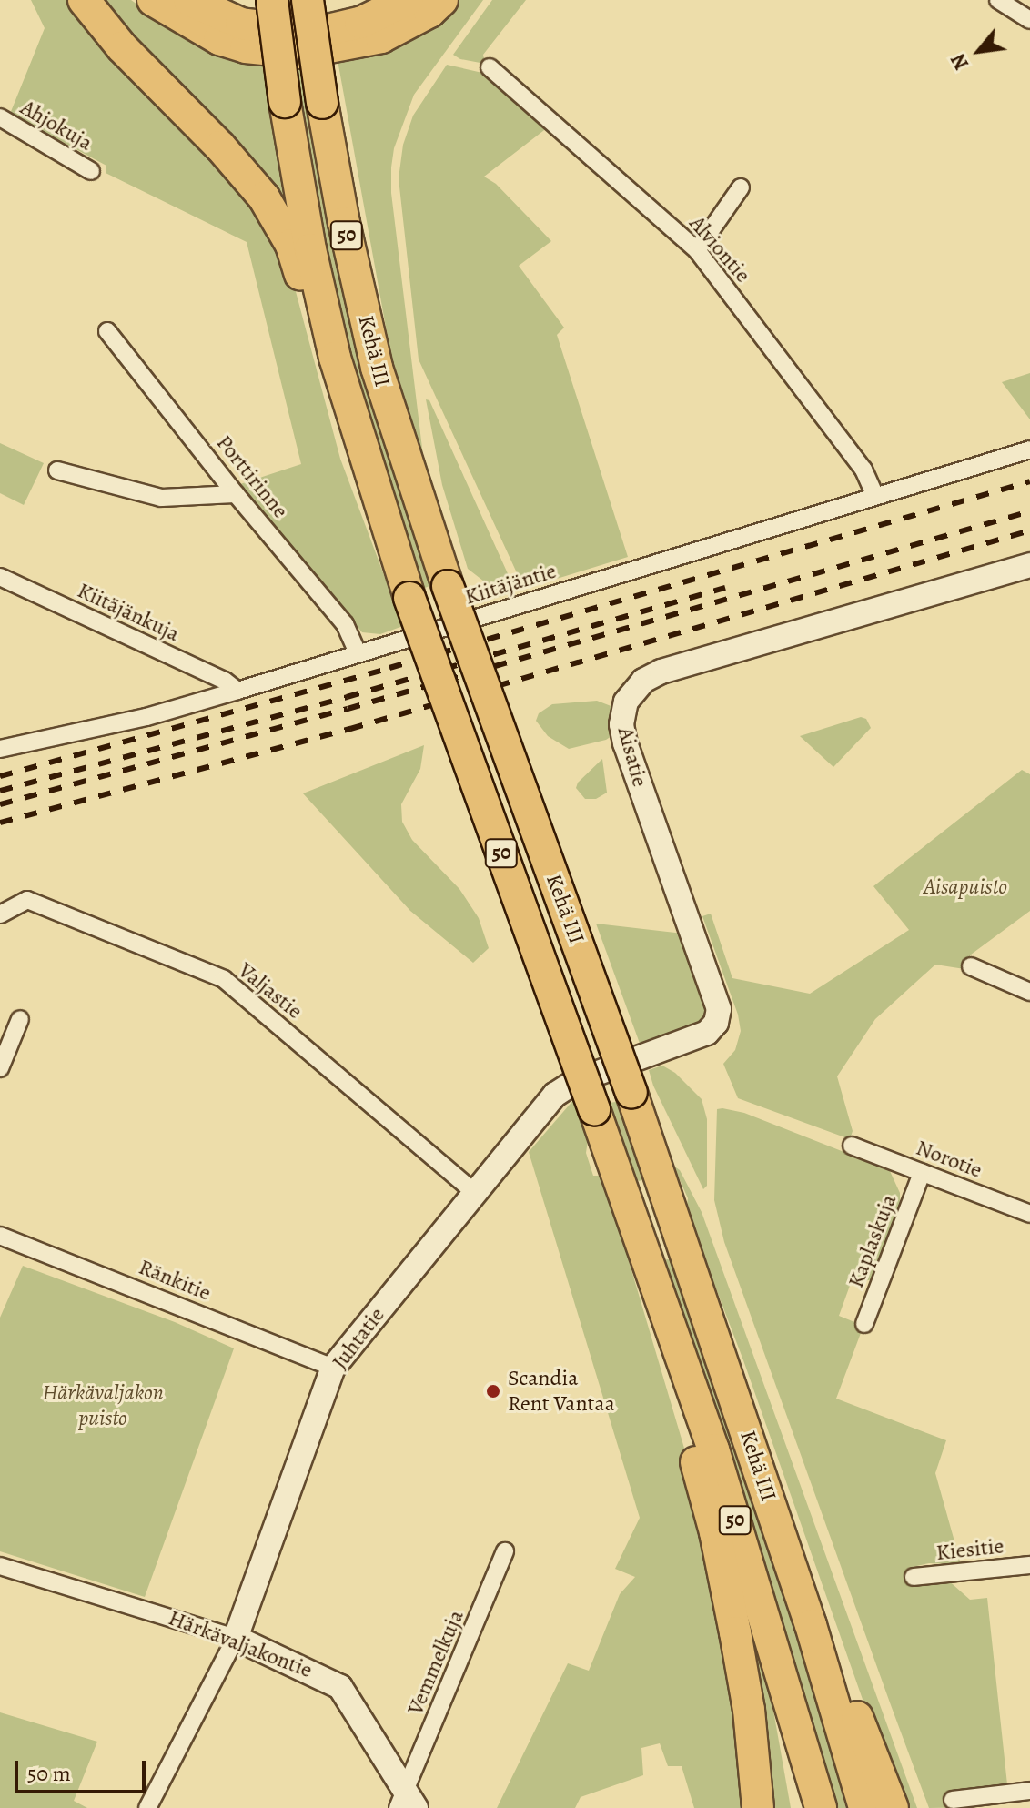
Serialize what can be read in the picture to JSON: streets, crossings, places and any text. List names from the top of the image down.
{
  "streets": {
    "highway": ["50", "Kehä III"],
    "street": [
      "Ahjokuja",
      "Alviontie",
      "Porttirinne",
      "Kiitäjäntie",
      "Kiitäjänkuja",
      "Aisatie",
      "Valjastie",
      "Norotie",
      "Kaplaskuja",
      "Ränkitie",
      "Juhtatie",
      "Kiesitie",
      "Härkävaljakontie",
      "Vemmelkuja"
    ]
  },
  "crossings": [
    ["Alviontie", "Kiitäjäntie"],
    ["Porttirinne", "Kiitäjäntie"],
    ["Kiitäjäntie", "Kiitäjänkuja"],
    ["Aisatie", "Juhtatie"],
    ["Valjastie", "Juhtatie"],
    ["Norotie", "Kaplaskuja"],
    ["Ränkitie", "Juhtatie"],
    ["Juhtatie", "Härkävaljakontie"],
    ["Härkävaljakontie", "Vemmelkuja"]
  ],
  "parks": ["Aisapuisto", "Härkävaljakon puisto"],
  "places": ["Scandia Rent Vantaa"],
  "scale_bar": "50 m",
  "north": "bottom left"
}
